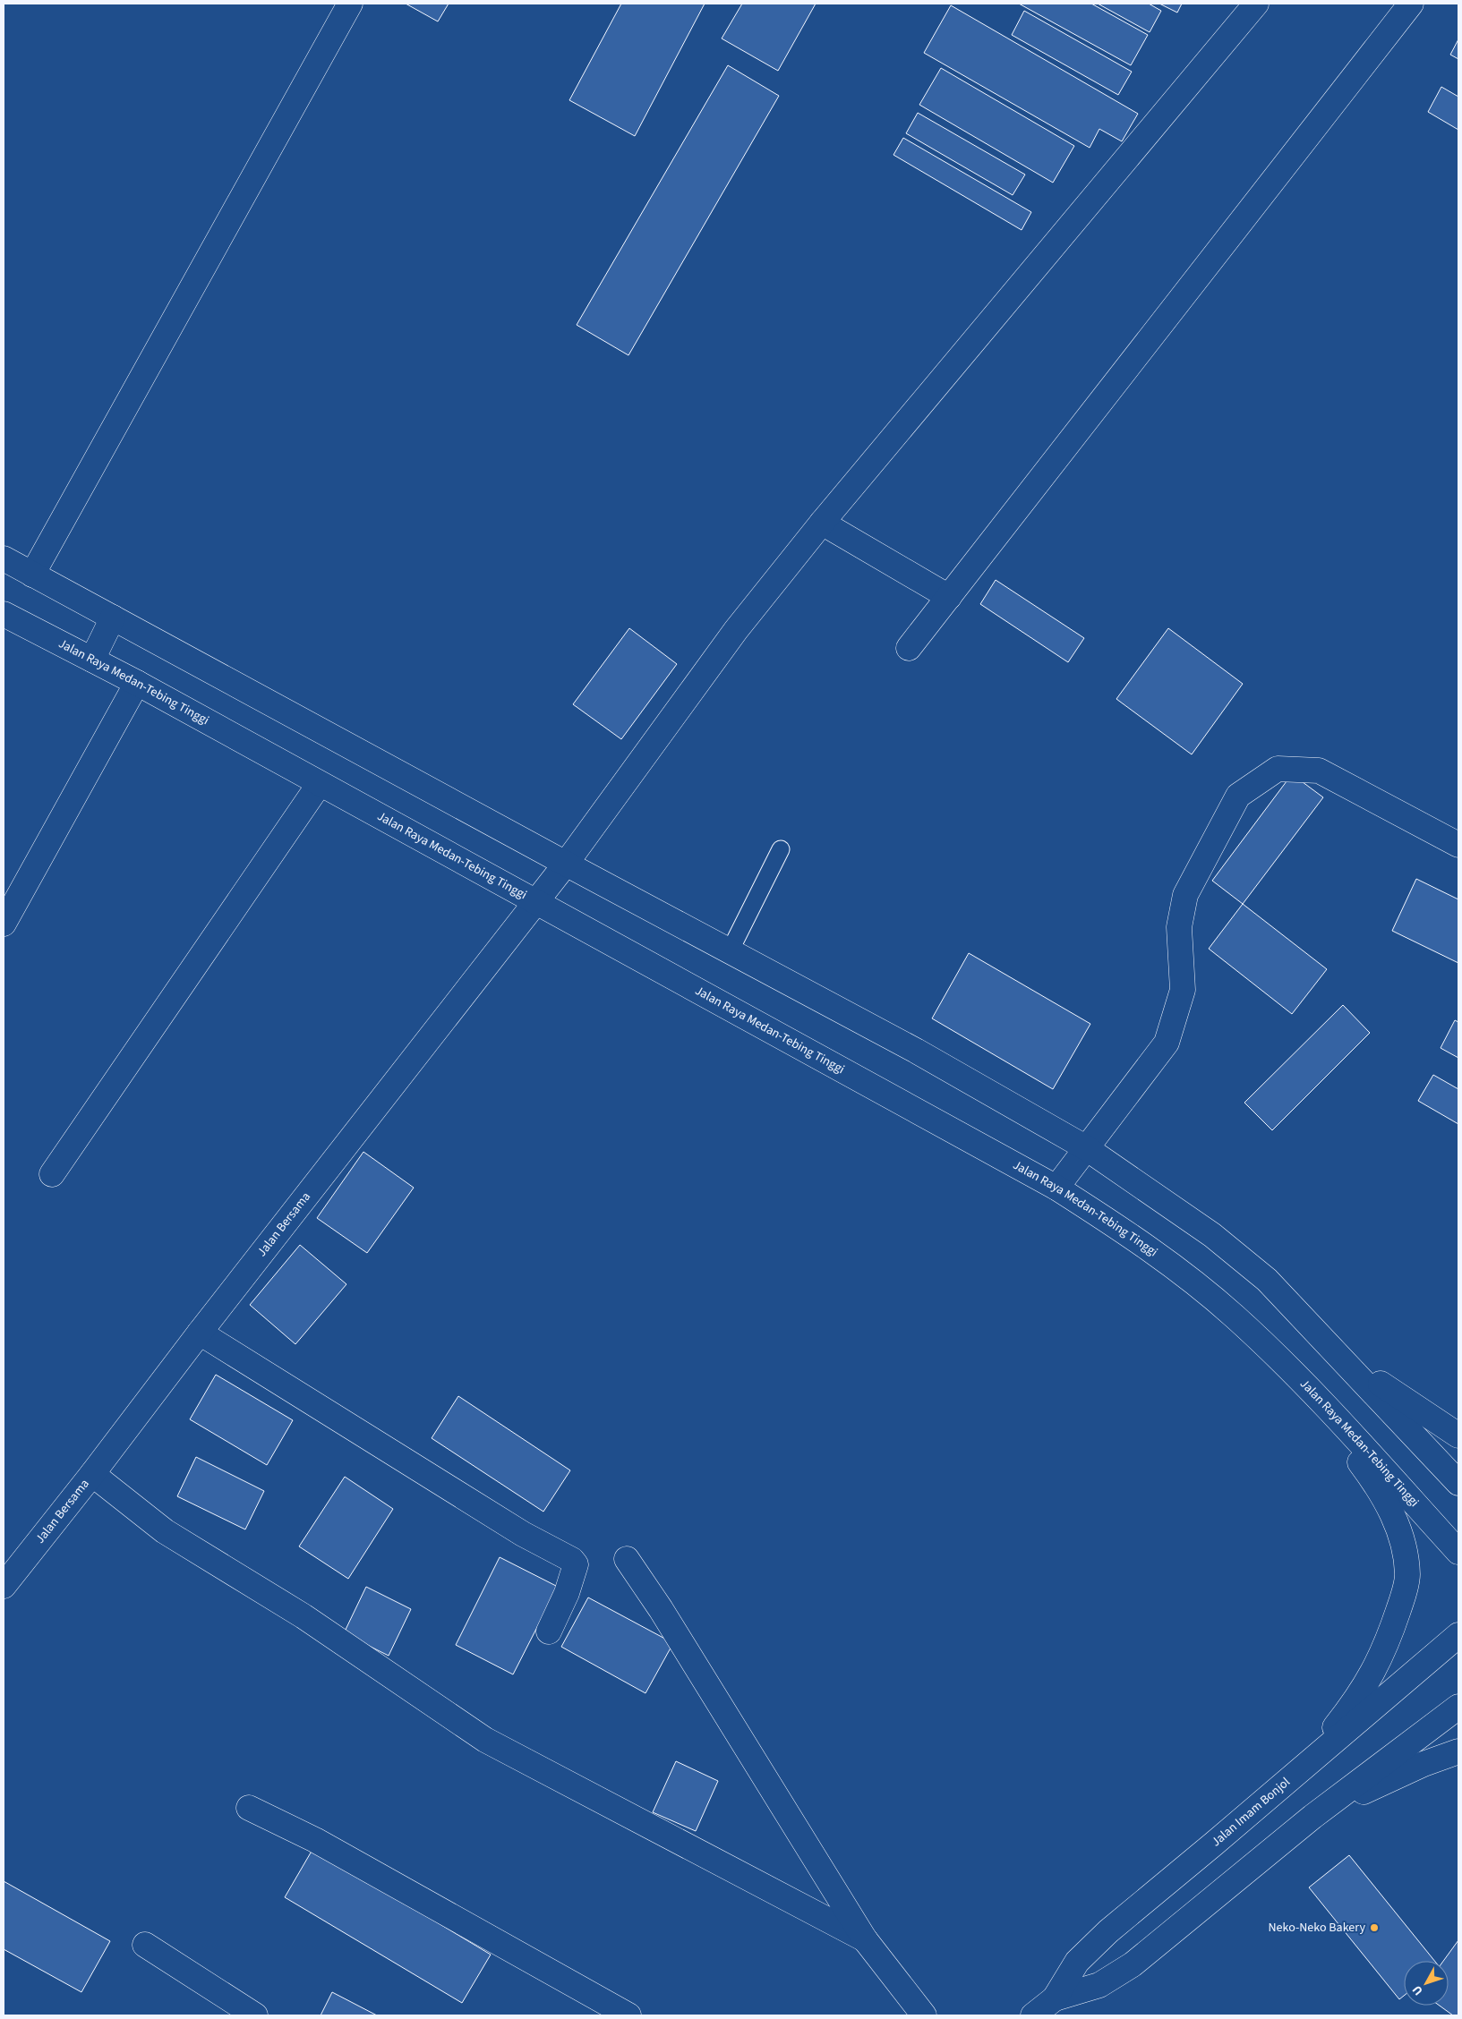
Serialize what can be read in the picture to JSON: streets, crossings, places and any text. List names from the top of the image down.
{
  "streets": {
    "main road": ["Jalan Raya Medan-Tebing Tinggi", "Jalan Bersama", "Jalan Imam Bonjol"]
  },
  "crossings": [
    ["Jalan Raya Medan-Tebing Tinggi", "Jalan Bersama"]
  ],
  "places": ["Neko-Neko Bakery"],
  "north": "bottom left"
}
